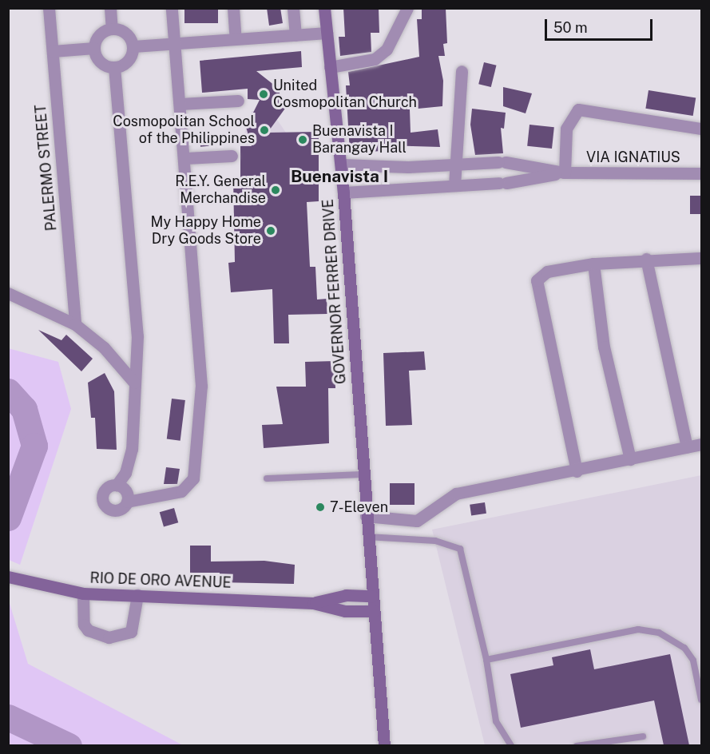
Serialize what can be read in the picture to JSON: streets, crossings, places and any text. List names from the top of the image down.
{
  "streets": {
    "main road": ["GOVERNOR FERRER DRIVE", "RIO DE ORO AVENUE"],
    "street": ["VIA IGNATIUS", "PALERMO STREET"]
  },
  "crossings": [
    ["VIA IGNATIUS", "GOVERNOR FERRER DRIVE"]
  ],
  "districts": ["Buenavista I"],
  "places": [
    "United Cosmopolitan Church",
    "Cosmopolitan School of the Philippines",
    "Buenavista I Barangay Hall",
    "R.E.Y. General Merchandise",
    "My Happy Home Dry Goods Store",
    "7-Eleven"
  ],
  "scale_bar": "50 m"
}
